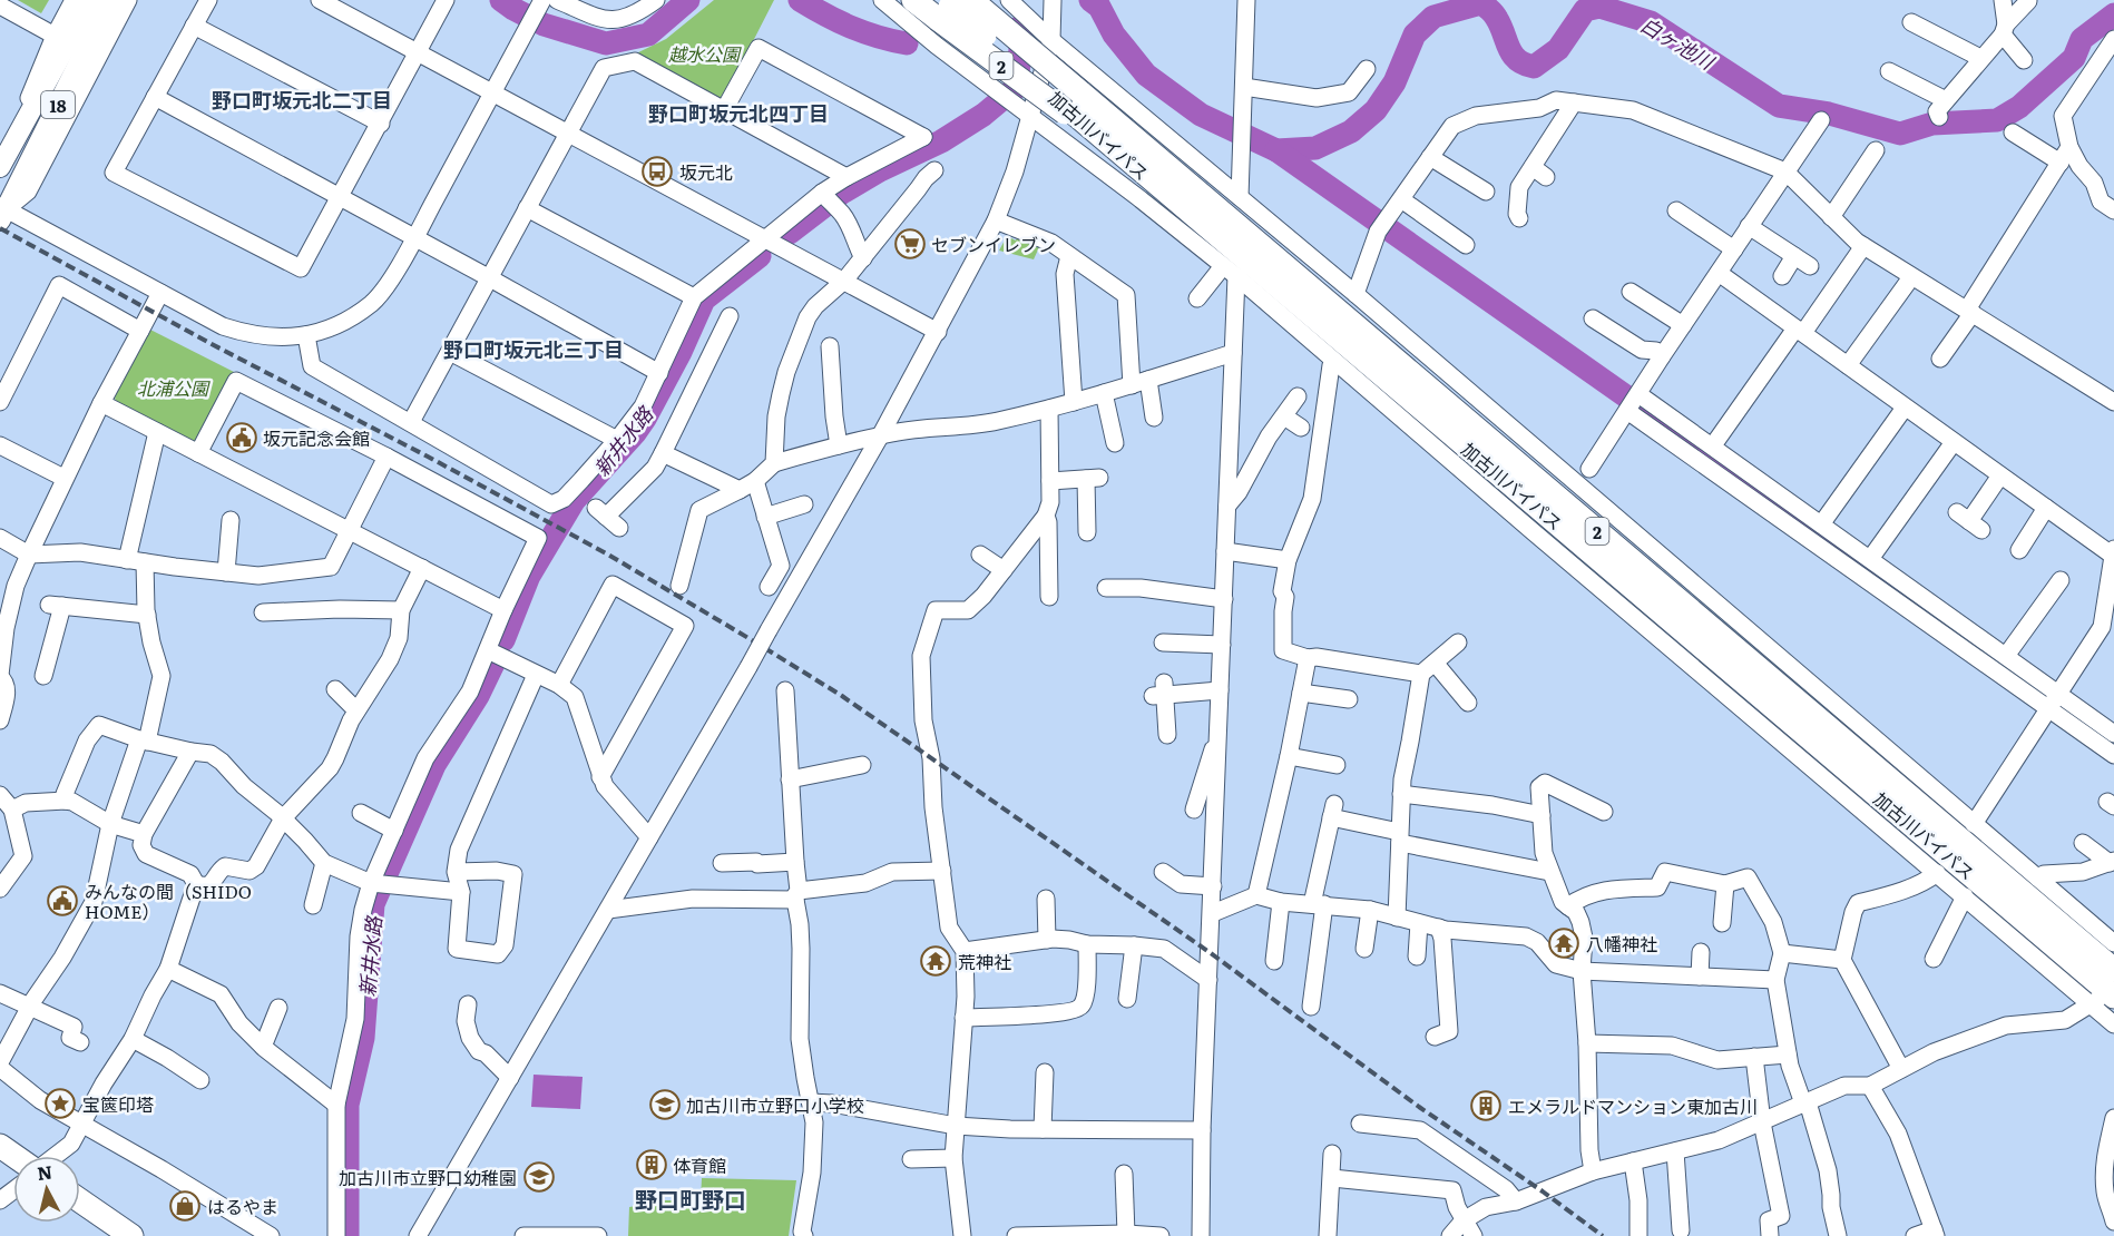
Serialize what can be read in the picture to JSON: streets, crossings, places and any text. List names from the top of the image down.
{
  "streets": {
    "highway": ["2", "加古川バイパス"],
    "main road": ["18"]
  },
  "crossings": [
    ["2", "加古川バイパス"]
  ],
  "districts": [
    "野口町坂元北二丁目",
    "野口町坂元北四丁目",
    "野口町坂元北三丁目",
    "野口町野口"
  ],
  "water": ["白ヶ池川", "新井水路"],
  "parks": ["越水公園", "北浦公園"],
  "places": {
    "bus stop": ["坂元北"],
    "supermarket": ["セブンイレブン"],
    "public building": ["坂元記念会館", "みんなの間（SHIDO HOME）"],
    "temple": ["八幡神社", "荒神社"],
    "place": ["宝篋印塔"],
    "school or university": ["加古川市立野口小学校", "加古川市立野口幼稚園"],
    "building": ["エメラルドマンション東加古川", "体育館"],
    "shop": ["はるやま"]
  },
  "north": "top"
}
